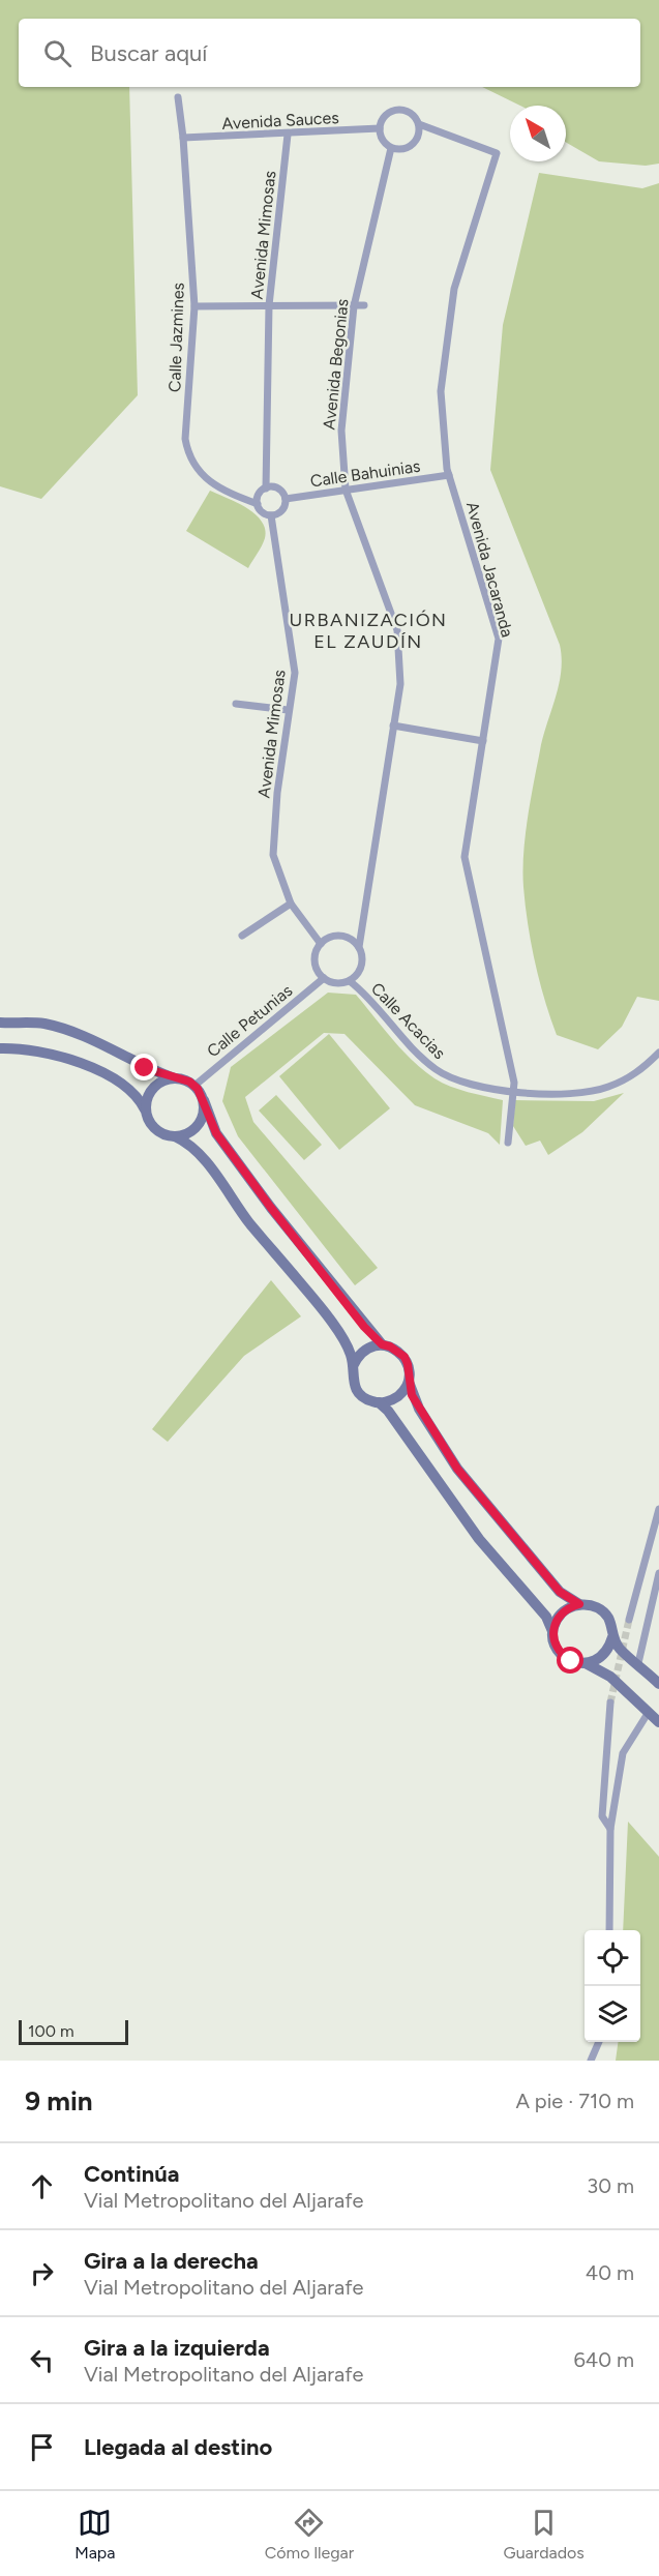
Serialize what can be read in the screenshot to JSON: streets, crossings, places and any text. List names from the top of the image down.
{
  "streets": {
    "street": [
      "Avenida Sauces",
      "Avenida Mimosas",
      "Calle Jazmines",
      "Avenida Begonias",
      "Calle Bahuinias",
      "Avenida Jacaranda",
      "Calle Petunias",
      "Calle Acacias"
    ]
  },
  "crossings": [
    ["Avenida Sauces", "Avenida Mimosas"],
    ["Avenida Sauces", "Calle Jazmines"],
    ["Avenida Sauces", "Avenida Begonias"],
    ["Avenida Sauces", "Avenida Jacaranda"],
    ["Avenida Mimosas", "Calle Jazmines"],
    ["Avenida Mimosas", "Avenida Begonias"],
    ["Avenida Mimosas", "Calle Bahuinias"],
    ["Avenida Mimosas", "Calle Petunias"],
    ["Avenida Mimosas", "Calle Acacias"],
    ["Calle Jazmines", "Calle Bahuinias"],
    ["Avenida Begonias", "Calle Bahuinias"],
    ["Avenida Begonias", "Avenida Jacaranda"],
    ["Avenida Begonias", "Calle Petunias"],
    ["Avenida Begonias", "Calle Acacias"],
    ["Calle Bahuinias", "Avenida Jacaranda"],
    ["Avenida Jacaranda", "Calle Acacias"],
    ["Calle Petunias", "Calle Acacias"]
  ],
  "districts": ["URBANIZACIÓN EL ZAUDÍN"],
  "scale_bar": "100 m",
  "north": "top left",
  "page": {
    "search": "Buscar aquí",
    "scale": "100 m",
    "heading": ["9 min", "A pie · 710 m"],
    "list": [
      ["Continúa", "Vial Metropolitano del Aljarafe", "30 m"],
      ["Gira a la derecha", "Vial Metropolitano del Aljarafe", "40 m"],
      ["Gira a la izquierda", "Vial Metropolitano del Aljarafe", "640 m"],
      "Llegada al destino"
    ],
    "nav": ["Mapa", "Cómo llegar", "Guardados"]
  }
}
